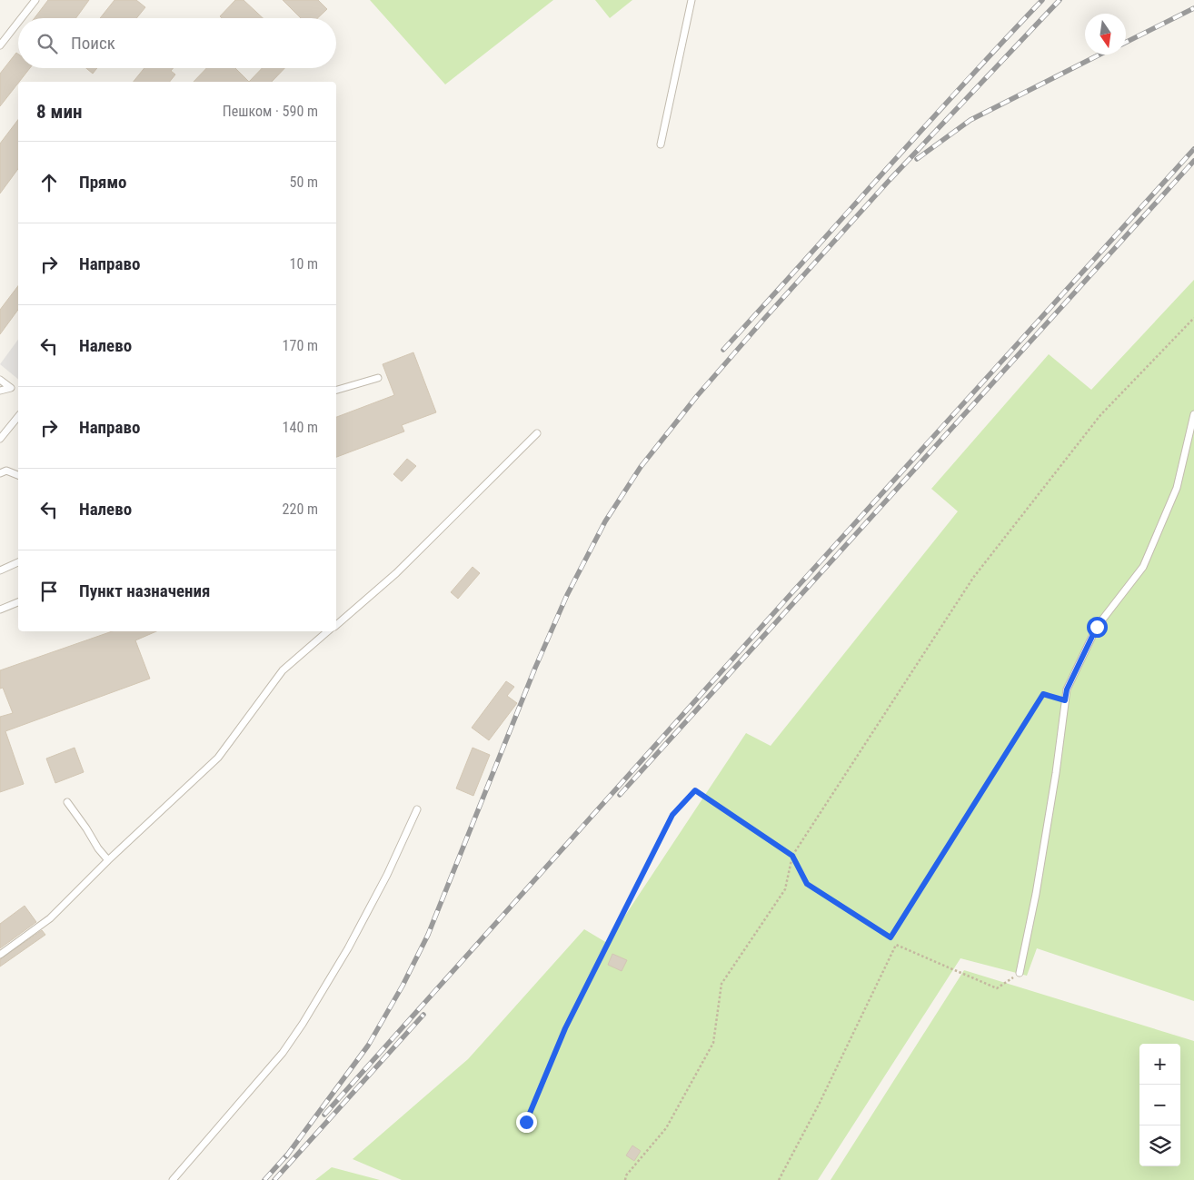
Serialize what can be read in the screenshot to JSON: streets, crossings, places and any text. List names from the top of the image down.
{
  "north": "bottom",
  "page": {
    "search": "Поиск",
    "heading": ["8 мин", "Пешком · 590 m"],
    "list": [
      ["Прямо", "50 m"],
      ["Направо", "10 m"],
      ["Налево", "170 m"],
      ["Направо", "140 m"],
      ["Налево", "220 m"],
      "Пункт назначения"
    ],
    "map_buttons": ["+", "−"]
  }
}
